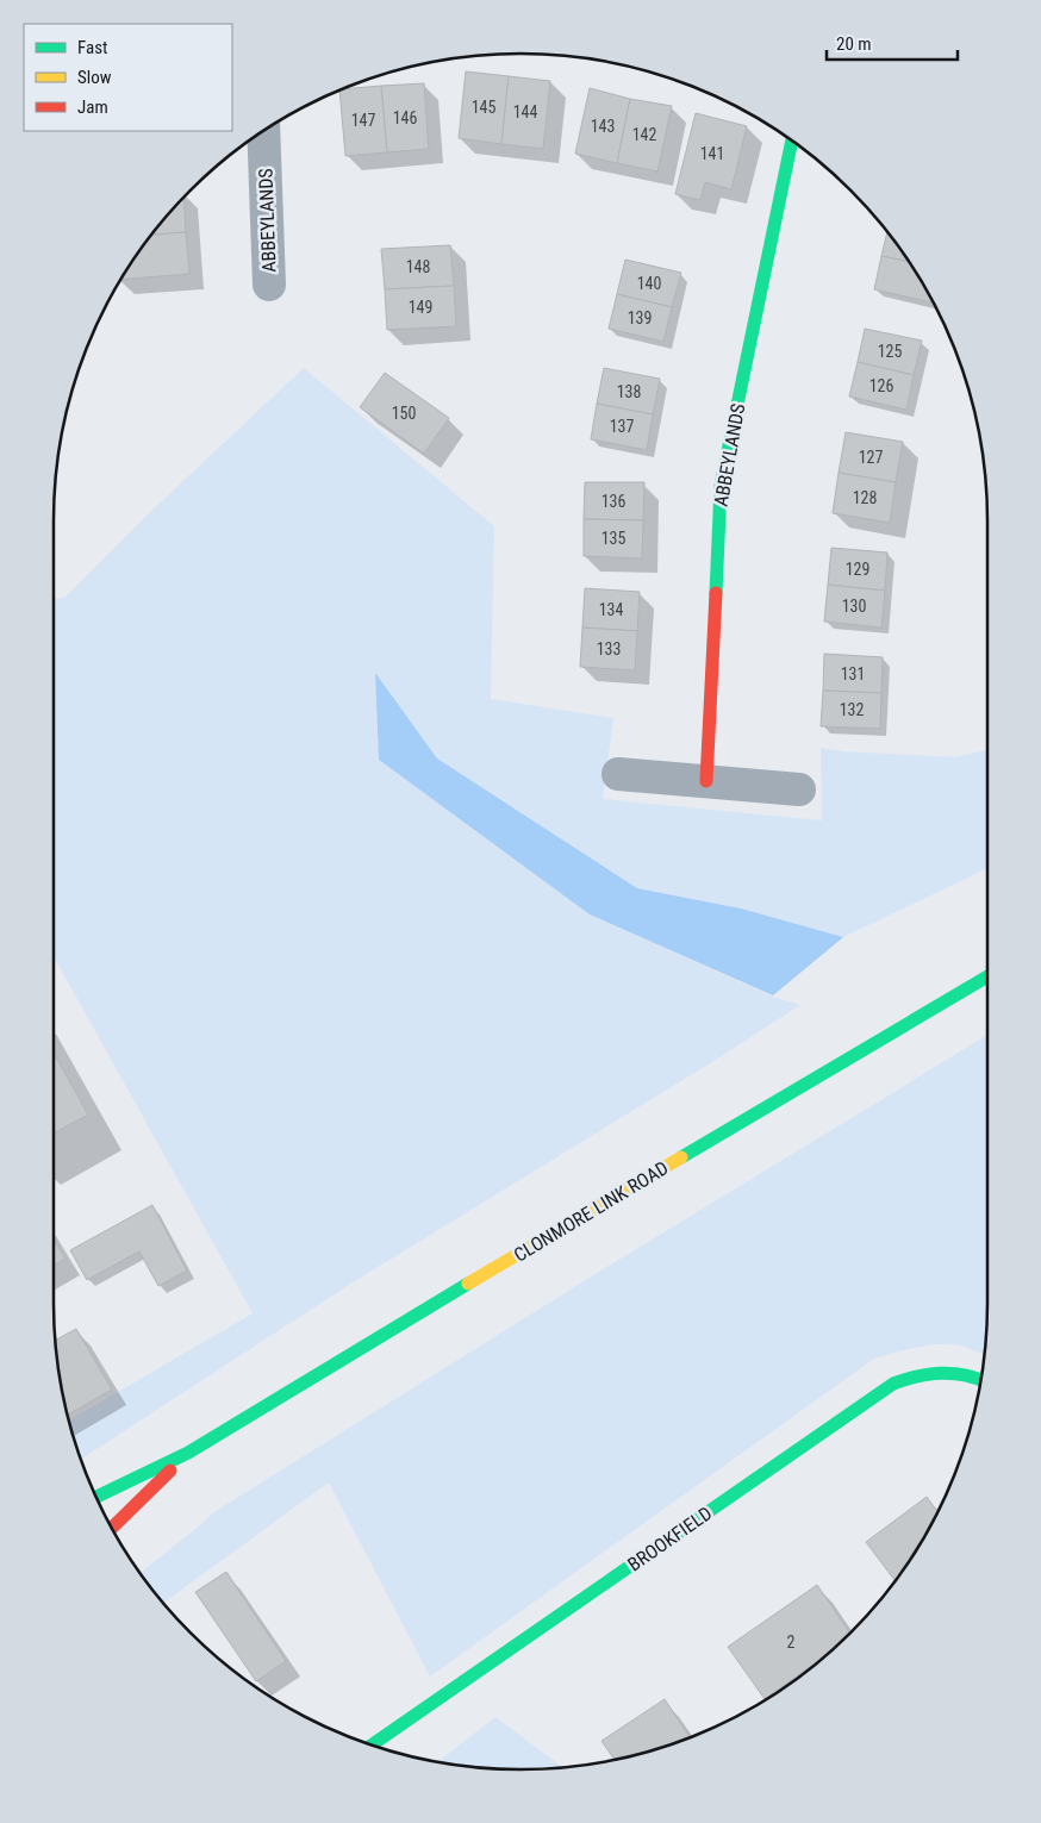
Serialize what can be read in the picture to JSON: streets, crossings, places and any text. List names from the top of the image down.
{
  "streets": {
    "street": ["ABBEYLANDS", "CLONMORE LINK ROAD", "BROOKFIELD"]
  },
  "house_numbers": [
    "145",
    "144",
    "146",
    "147",
    "143",
    "142",
    "141",
    "148",
    "140",
    "149",
    "139",
    "125",
    "126",
    "138",
    "150",
    "137",
    "127",
    "128",
    "136",
    "135",
    "129",
    "130",
    "134",
    "133",
    "131",
    "132",
    "2"
  ],
  "legend": ["Fast", "Slow", "Jam"],
  "scale_bar": "20 m"
}
